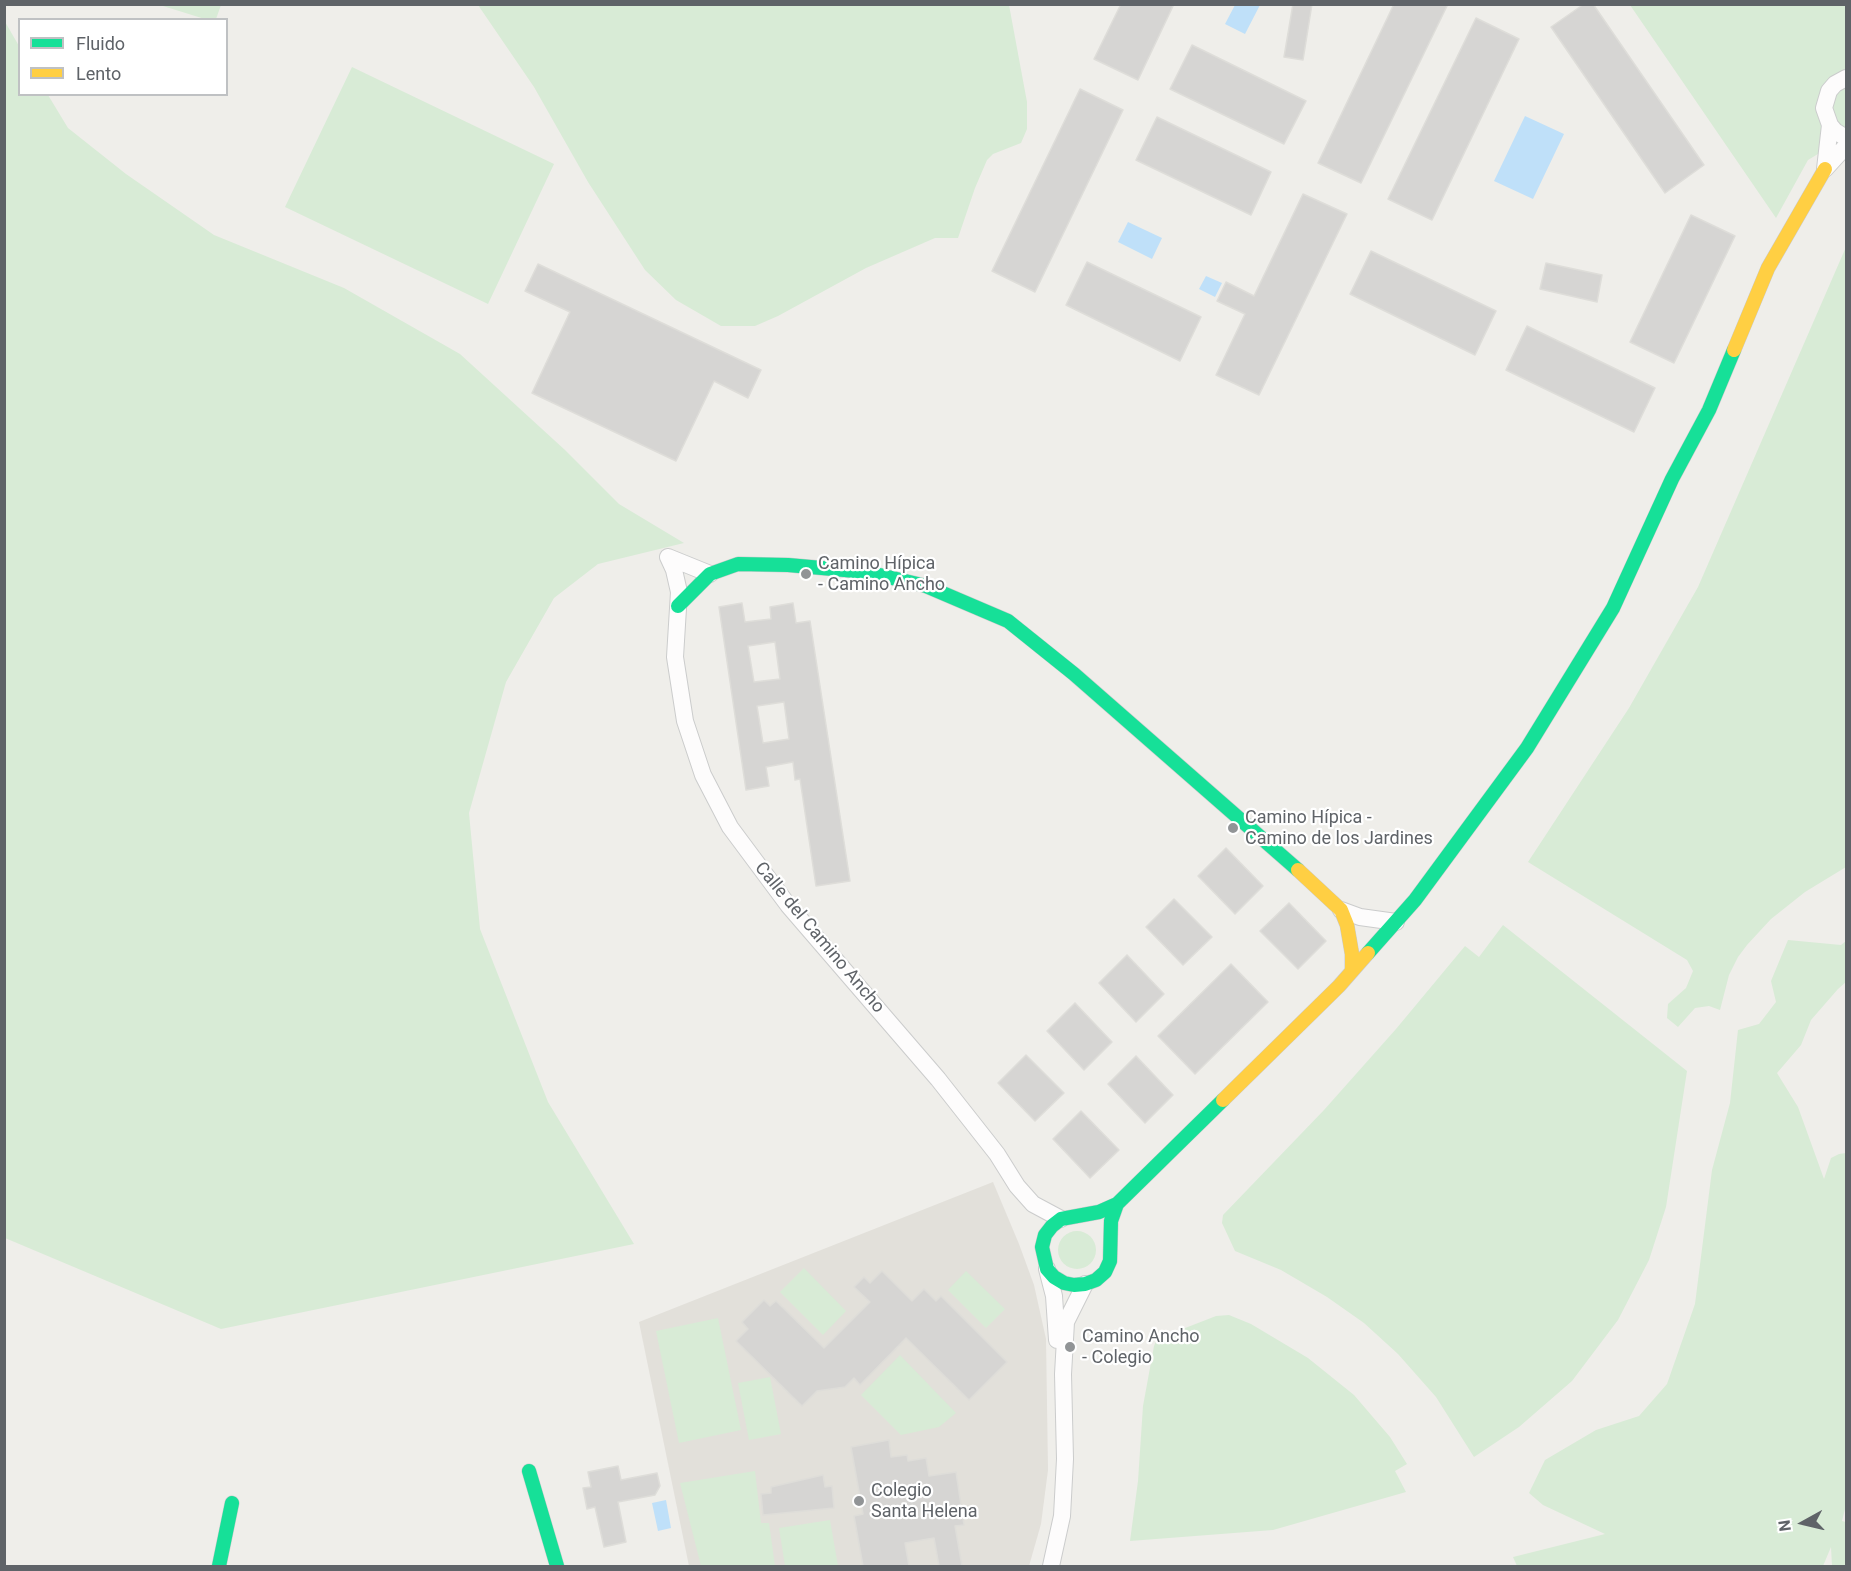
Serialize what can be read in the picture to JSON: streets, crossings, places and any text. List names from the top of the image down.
{
  "streets": {
    "street": ["Calle del Camino Ancho"]
  },
  "places": [
    "Camino Hípica - Camino Ancho",
    "Camino Hípica - Camino de los Jardines",
    "Camino Ancho - Colegio",
    "Colegio Santa Helena"
  ],
  "legend": ["Fluido", "Lento"],
  "north": "left"
}
